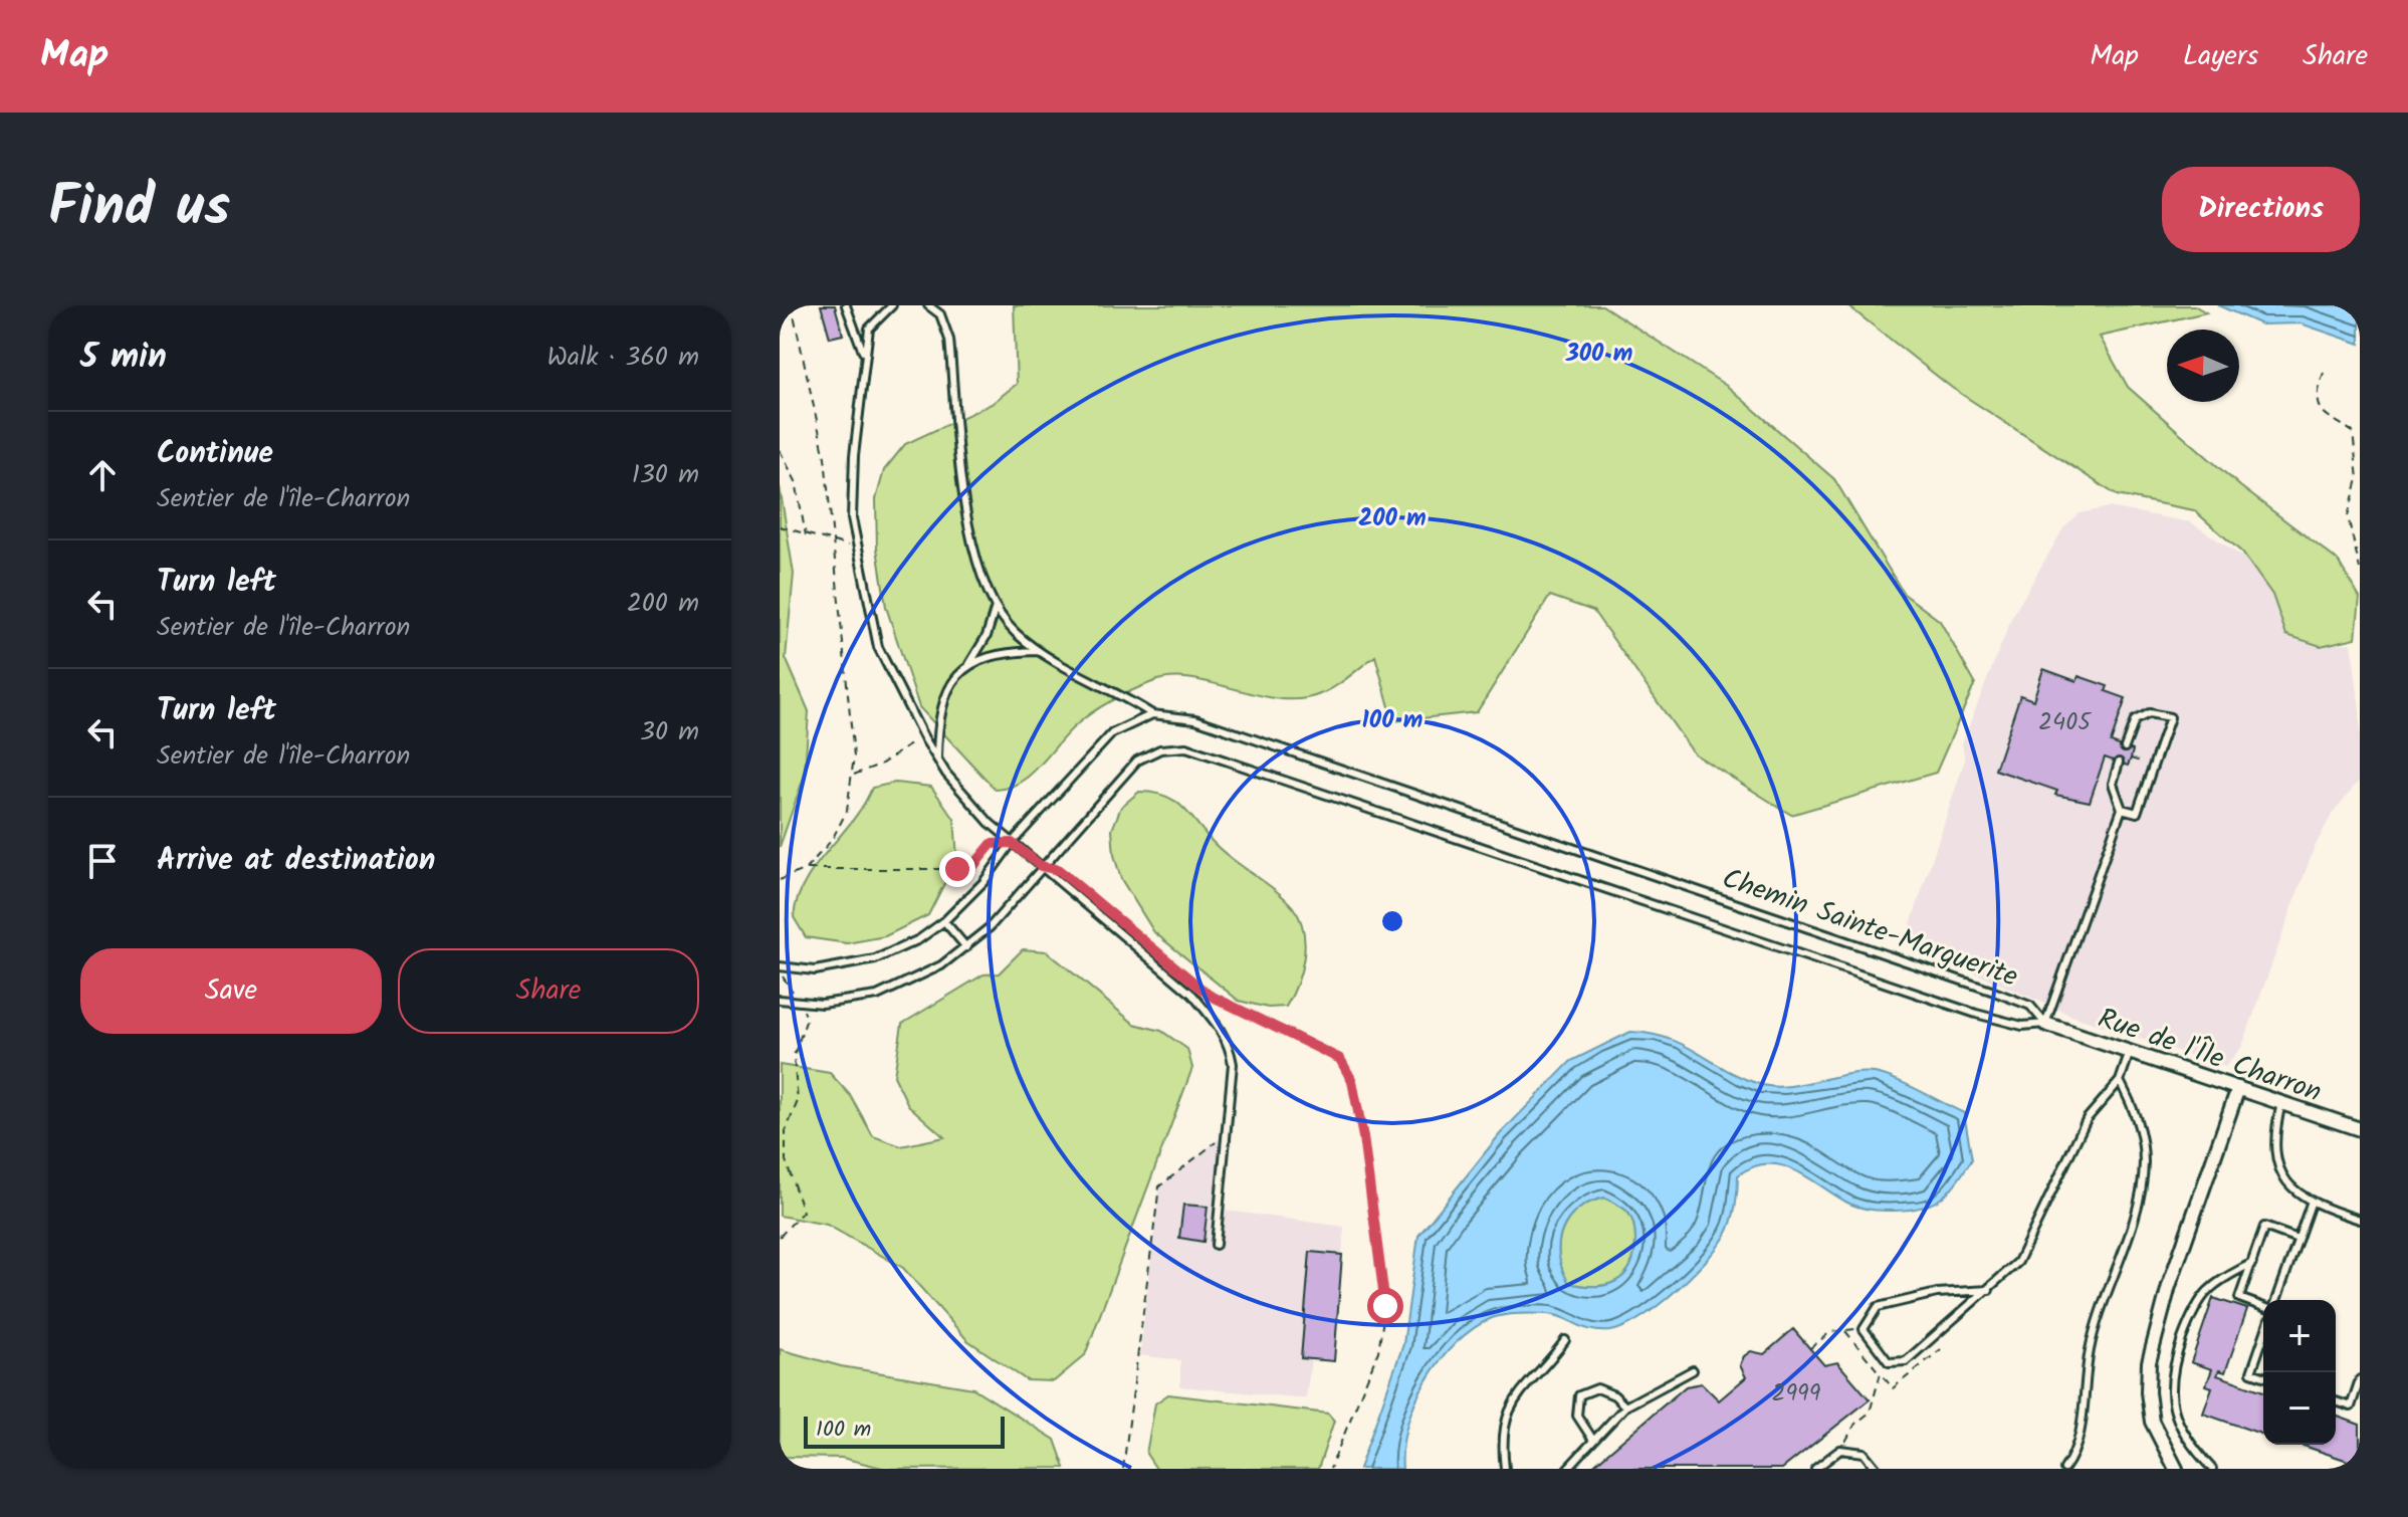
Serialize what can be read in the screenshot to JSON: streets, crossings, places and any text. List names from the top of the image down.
{
  "streets": {
    "street": ["Rue de l'Île Charron"],
    "lane": ["Chemin Sainte-Marguerite"]
  },
  "crossings": [
    ["Chemin Sainte-Marguerite", "Rue de l'Île Charron"]
  ],
  "house_numbers": ["2405", "2999"],
  "scale_bar": "100 m",
  "north": "left",
  "page": {
    "header": "Map",
    "nav": ["Map", "Layers", "Share"],
    "title": "Find us",
    "buttons": [
      "Directions",
      ["Save", "Share"]
    ],
    "heading": ["5 min", "Walk · 360 m"],
    "list": [
      ["Continue", "Sentier de l'île-Charron", "130 m"],
      ["Turn left", "Sentier de l'île-Charron", "200 m"],
      ["Turn left", "Sentier de l'île-Charron", "30 m"],
      "Arrive at destination"
    ],
    "map_buttons": ["+", "−"],
    "scale": "100 m"
  },
  "rings": ["300 m", "200 m", "100 m"]
}
